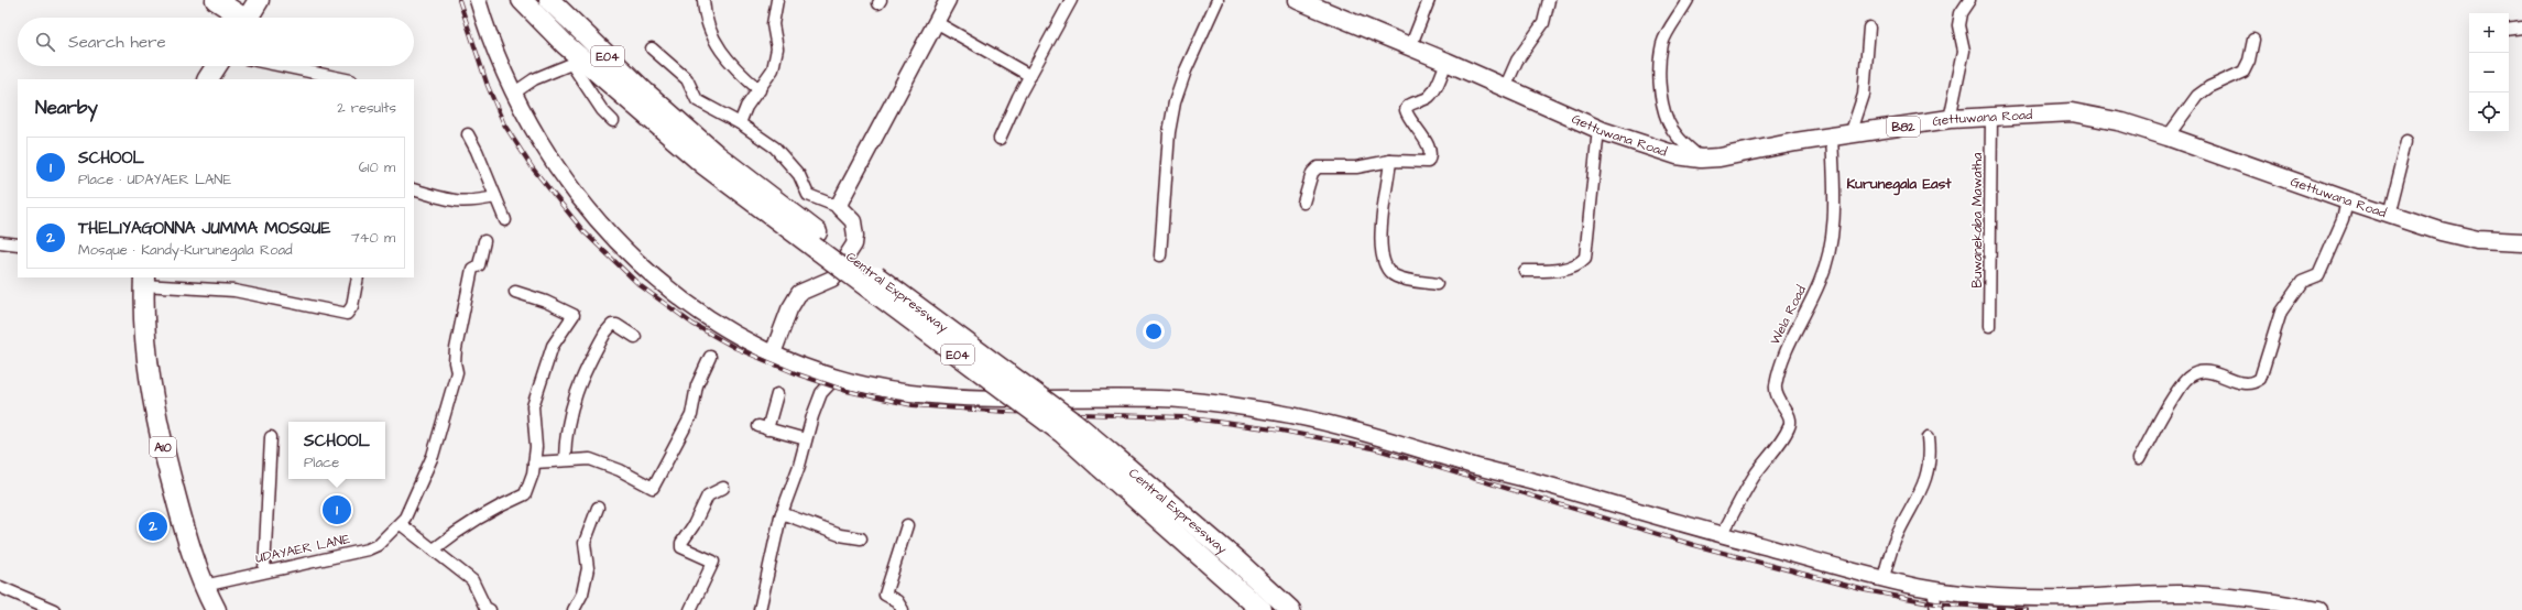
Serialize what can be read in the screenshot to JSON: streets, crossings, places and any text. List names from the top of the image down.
{
  "streets": {
    "highway": ["E04", "Central Expressway", "A10"],
    "main road": ["Gettuwana Road", "B82"],
    "street": ["Buwanekaba Mawatha", "Wela Road", "UDAYAER LANE"]
  },
  "crossings": [
    ["Gettuwana Road", "Buwanekaba Mawatha"],
    ["Gettuwana Road", "Wela Road"],
    ["A10", "UDAYAER LANE"]
  ],
  "districts": ["Kurunegala East"],
  "page": {
    "map_buttons": ["+", "−"],
    "search": "Search here",
    "heading": ["Nearby", "2 results"],
    "list": [
      {
        "mark": "1",
        "name": "SCHOOL",
        "note": "Place · UDAYAER LANE",
        "value": "610 m"
      },
      {
        "mark": "2",
        "name": "THELIYAGONNA JUMMA MOSQUE",
        "note": "Mosque · Kandy-Kurunegala Road",
        "value": "740 m"
      }
    ],
    "popup": ["SCHOOL", "Place"],
    "pins": ["1", "2"]
  }
}
